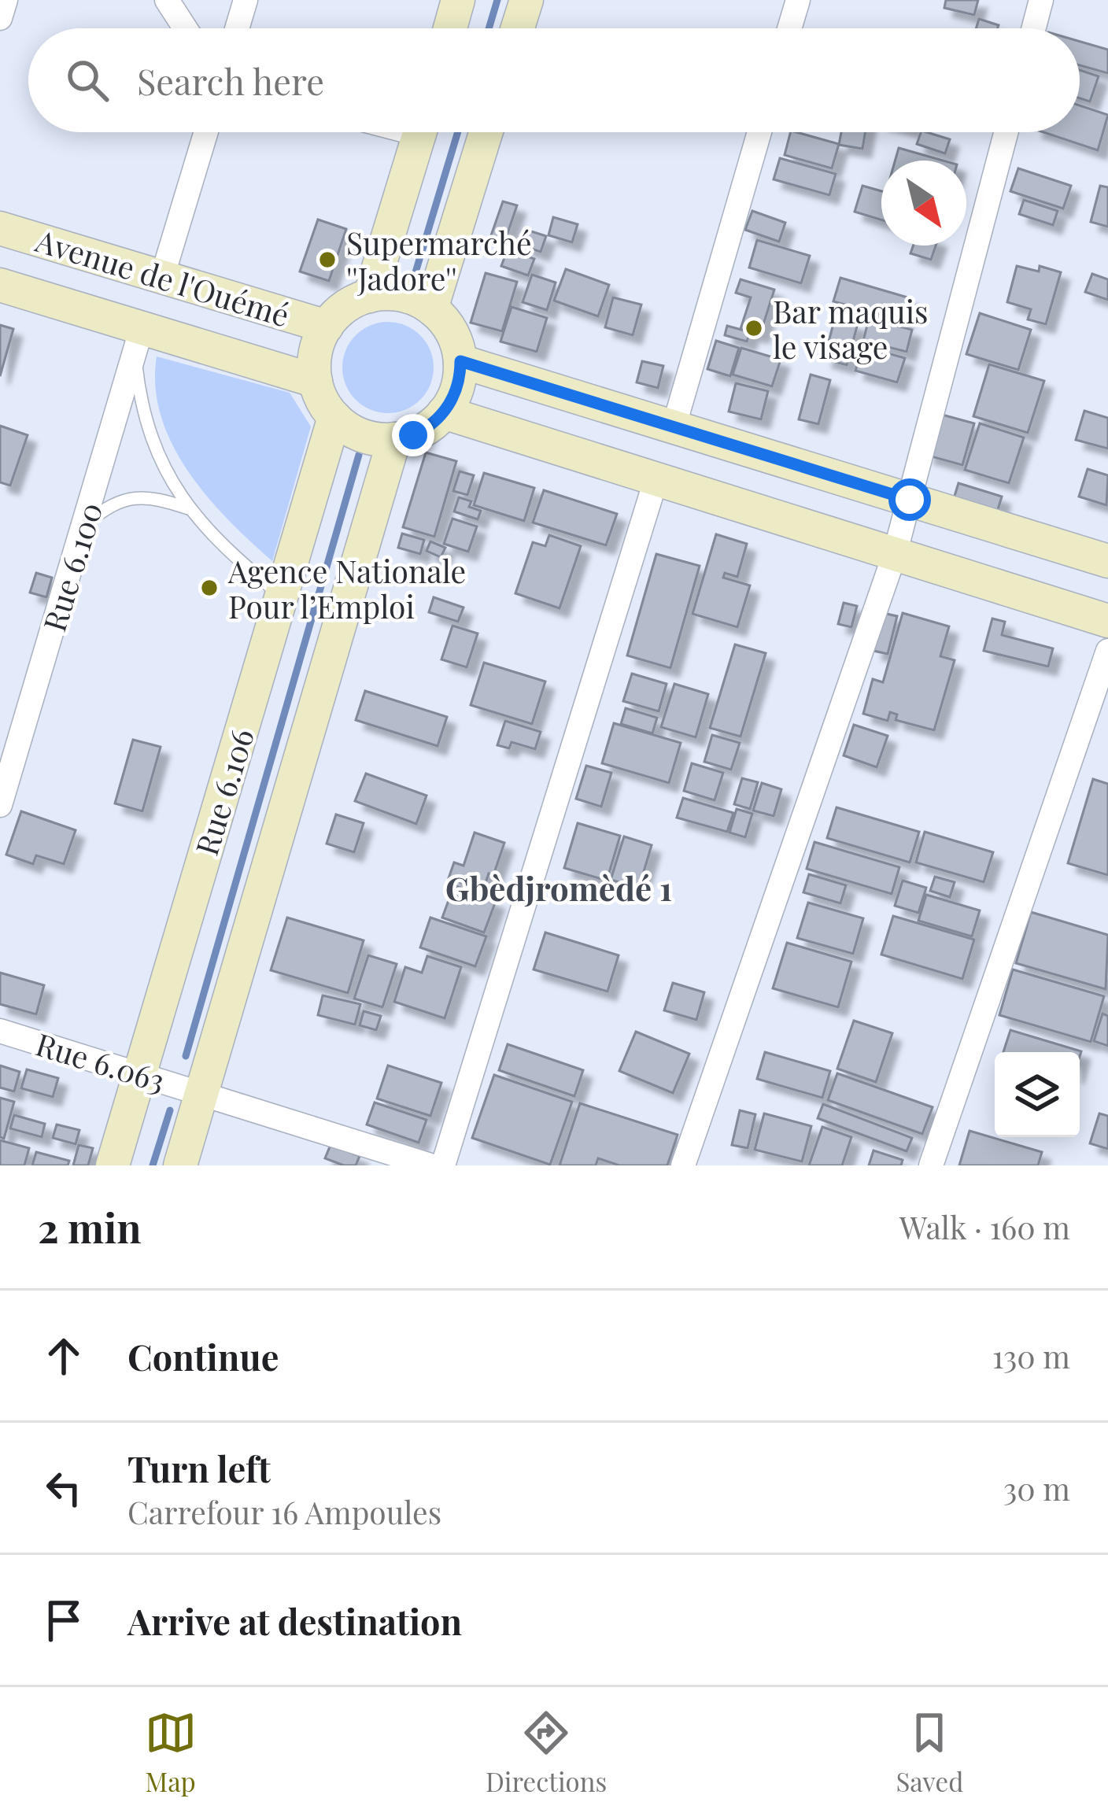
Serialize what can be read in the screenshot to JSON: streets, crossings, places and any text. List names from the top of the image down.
{
  "streets": {
    "main road": ["Avenue de l'Ouémé", "Rue 6.106"],
    "street": ["Rue 6.100", "Rue 6.063"]
  },
  "crossings": [
    ["Avenue de l'Ouémé", "Rue 6.100"],
    ["Avenue de l'Ouémé", "Rue 6.106"],
    ["Rue 6.106", "Rue 6.063"]
  ],
  "districts": ["Gbèdjromèdé 1"],
  "places": ["Supermarché ''Jadore''", "Bar maquis le visage", "Agence Nationale Pour l’Emploi"],
  "north": "bottom right",
  "page": {
    "search": "Search here",
    "heading": ["2 min", "Walk · 160 m"],
    "list": [
      ["Continue", "130 m"],
      ["Turn left", "Carrefour 16 Ampoules", "30 m"],
      "Arrive at destination"
    ],
    "nav": ["Map", "Directions", "Saved"]
  }
}
